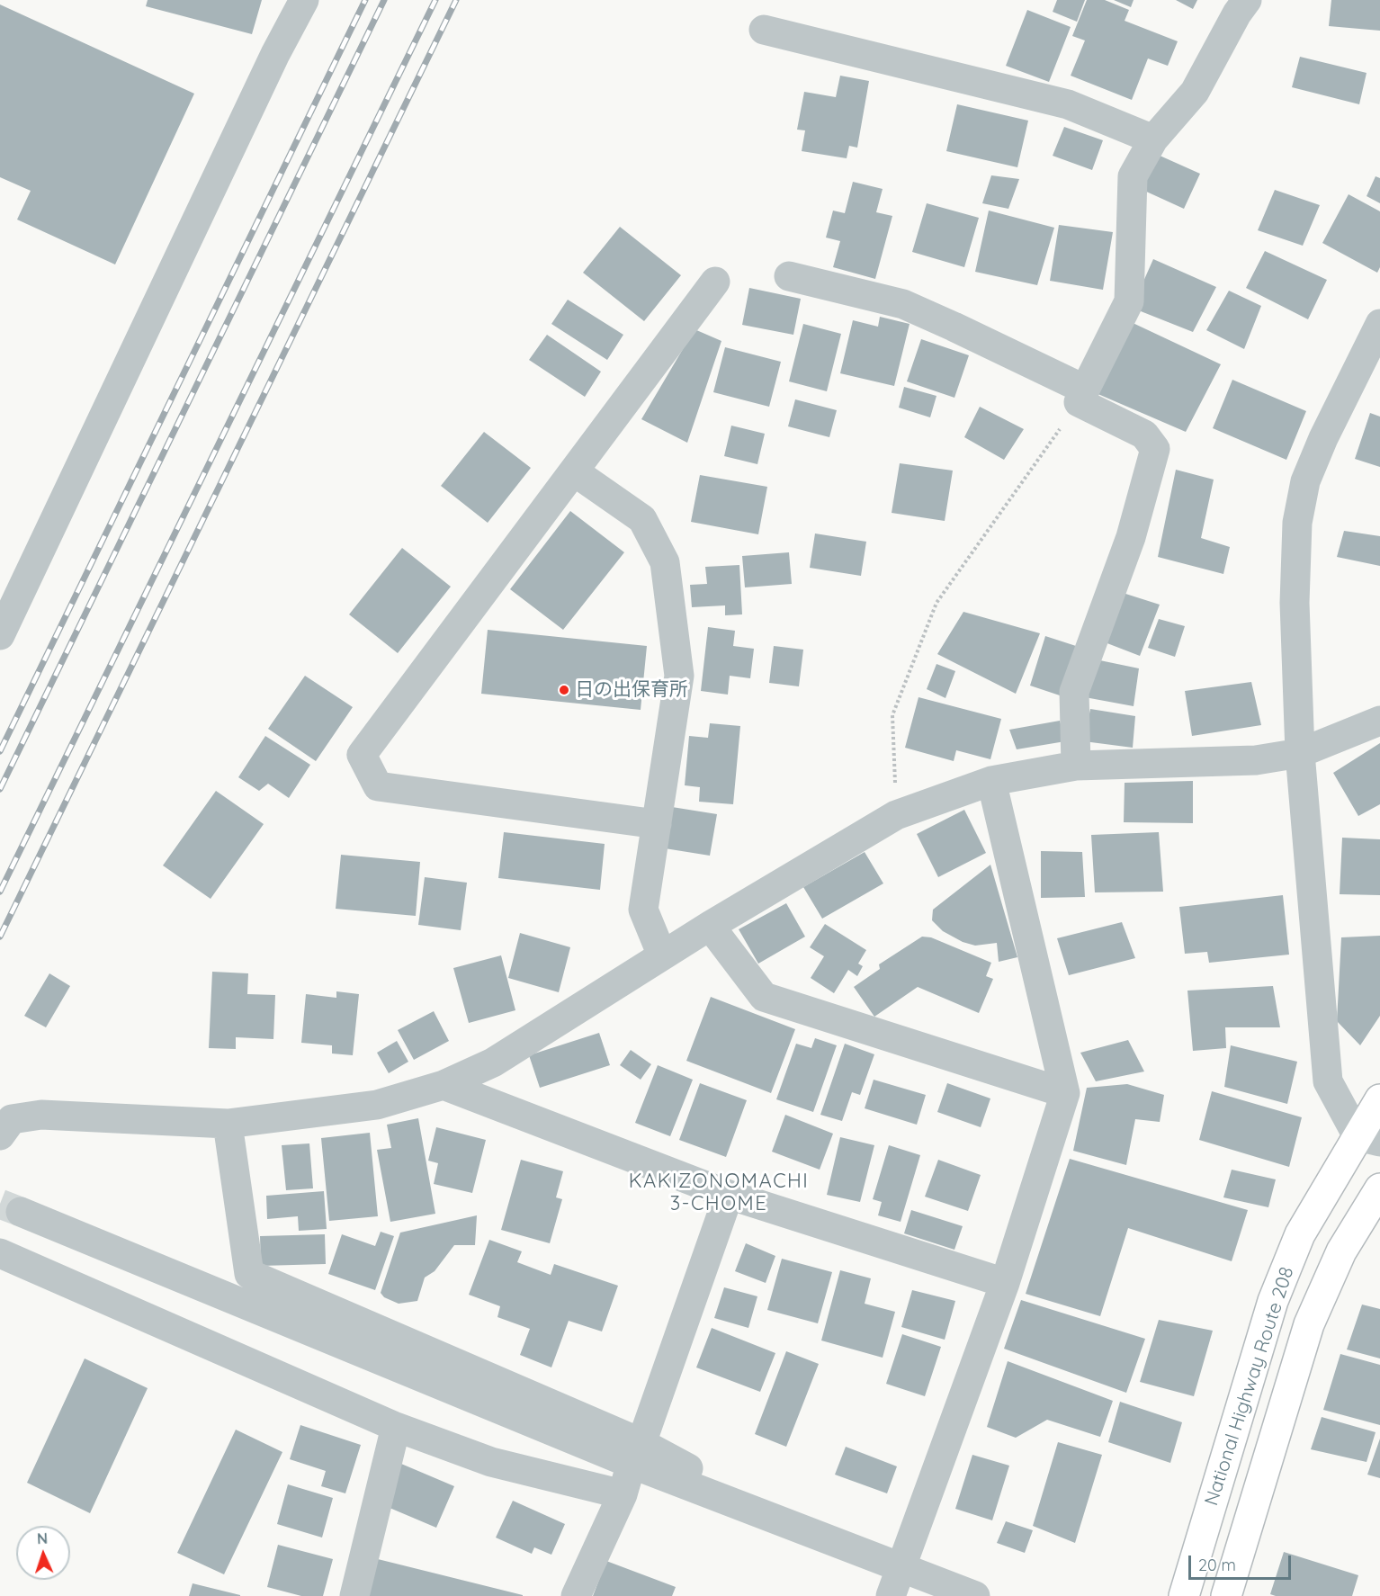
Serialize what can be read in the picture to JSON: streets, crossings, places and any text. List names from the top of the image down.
{
  "streets": {
    "highway": ["National Highway Route 208"]
  },
  "districts": ["KAKIZONOMACHI 3-CHOME"],
  "places": ["日の出保育所"],
  "scale_bar": "20 m",
  "north": "top"
}
